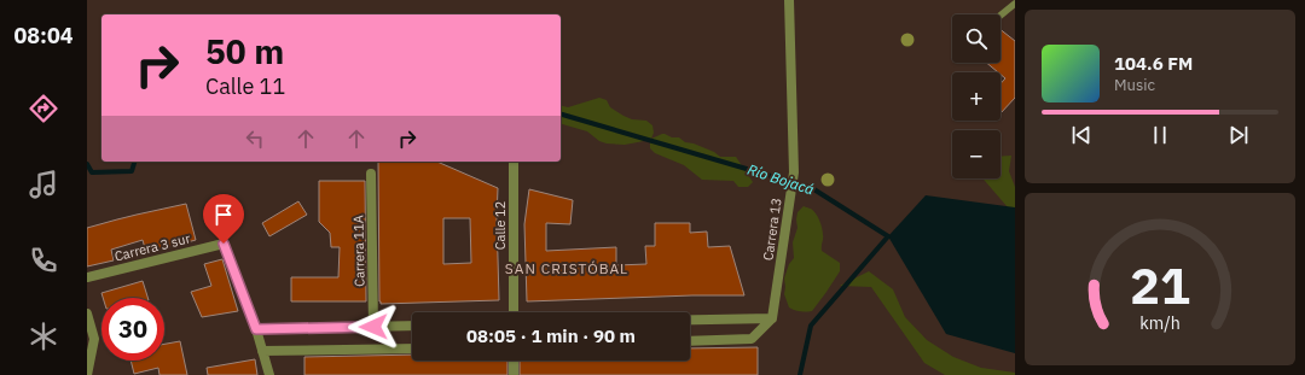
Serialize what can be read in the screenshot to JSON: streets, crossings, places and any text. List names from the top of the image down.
{
  "streets": {
    "street": [
      "Calle 12",
      "Carrera 13",
      "Carrera 3 sur",
      "Carrera 11A"
    ]
  },
  "districts": ["SAN CRISTÓBAL"],
  "water": ["Río Bojacá"],
  "page": {
    "tabs": "08:04",
    "map_buttons": ["+", "−"],
    "turn": ["50 m", "Calle 11"],
    "song": ["104.6 FM", "Music"],
    "limit": "30",
    "trip": "08:05 · 1 min · 90 m",
    "gauge": ["21", "km/h"]
  }
}
